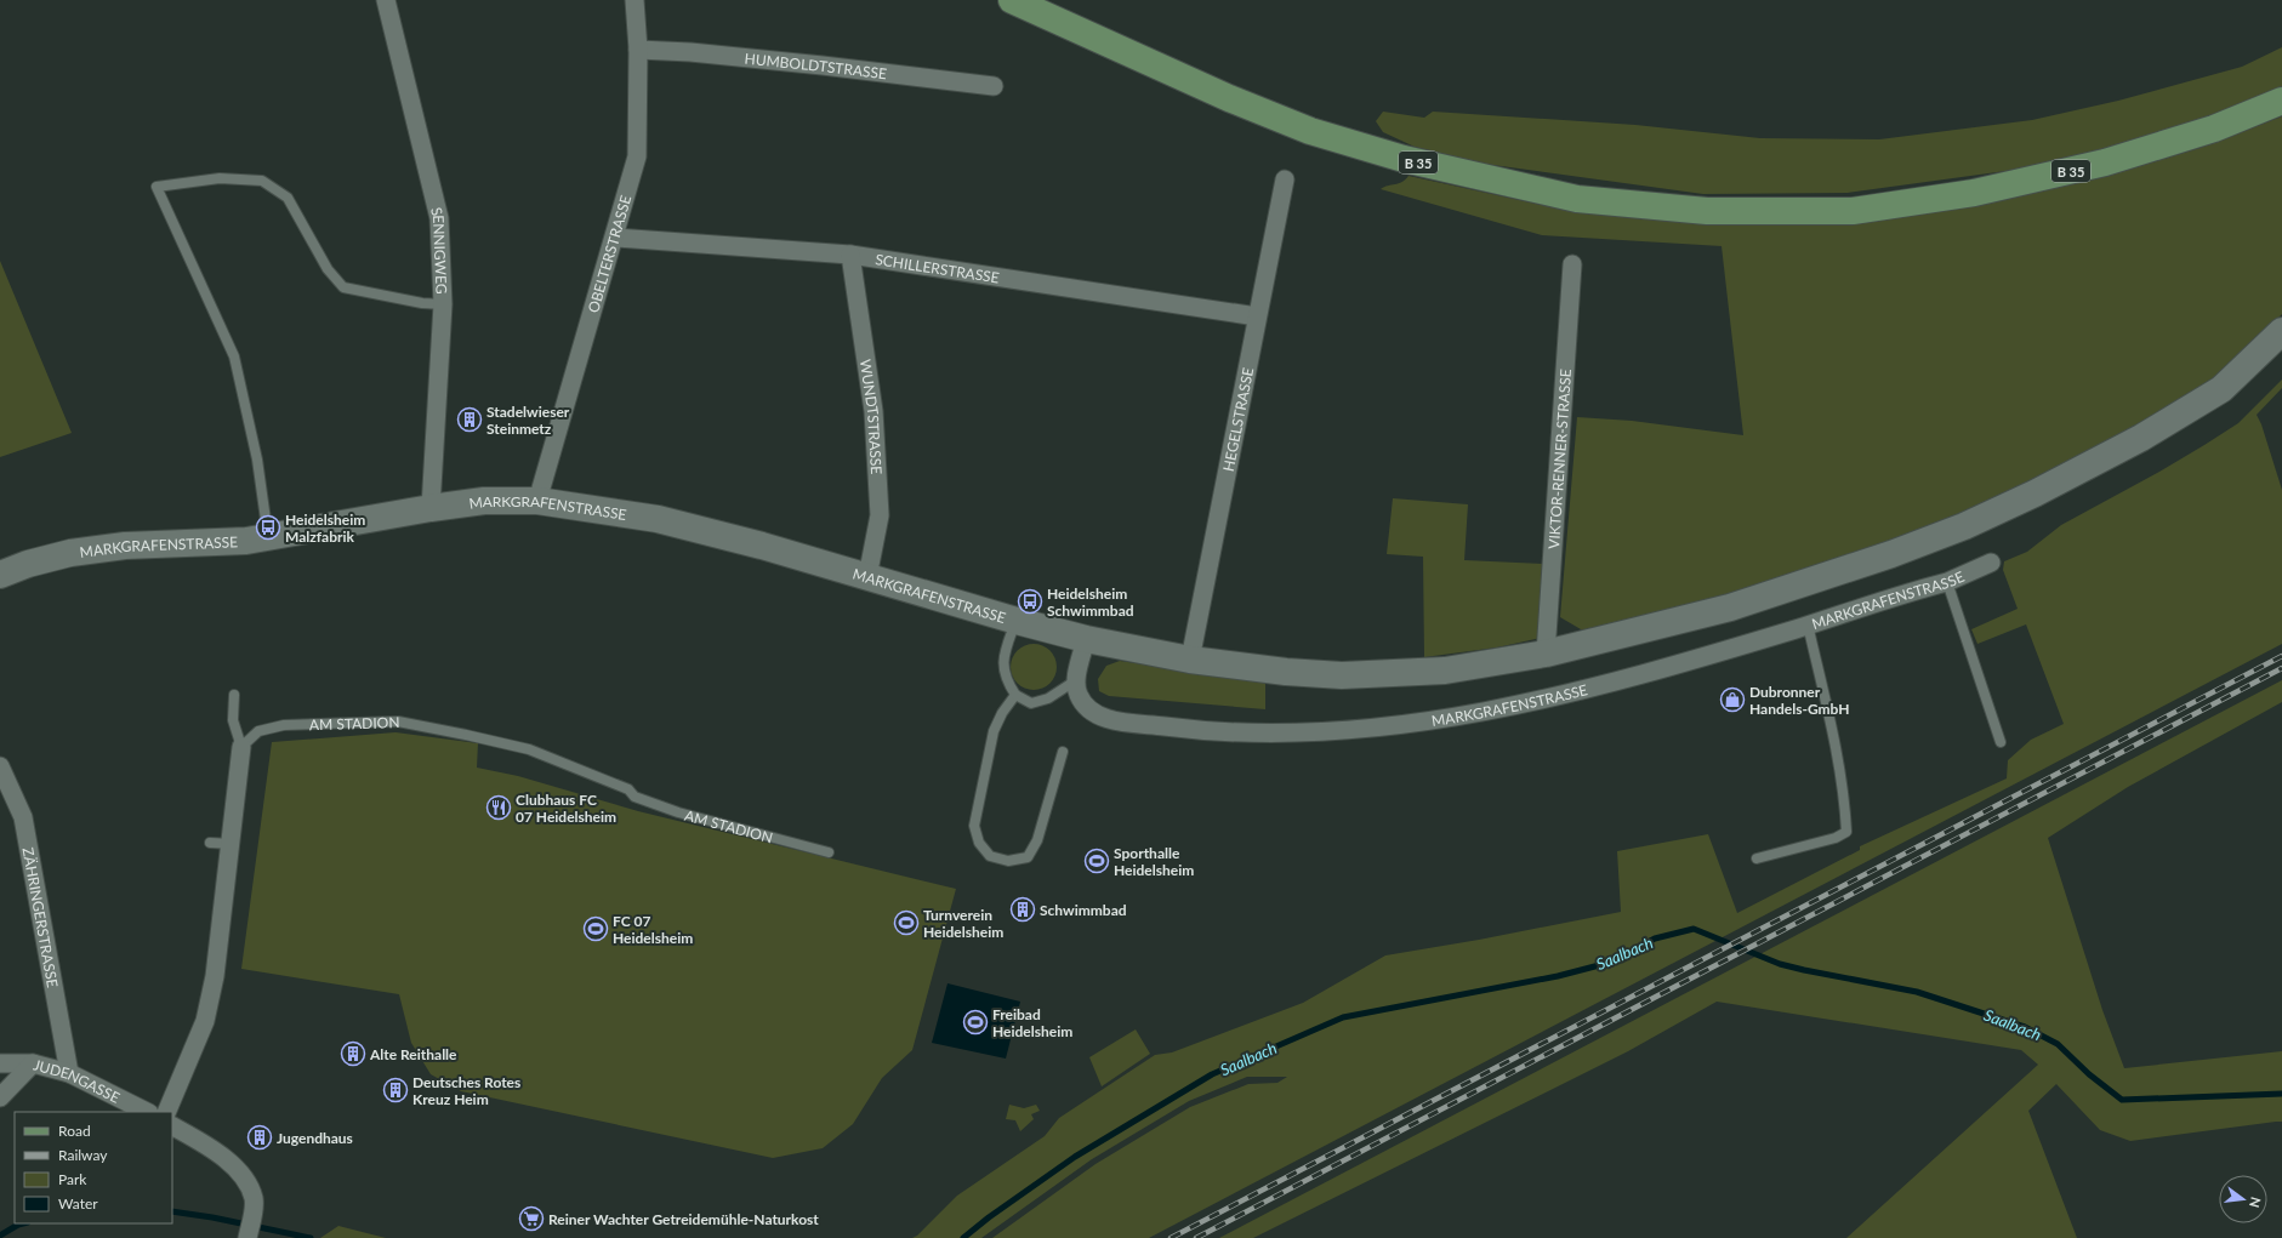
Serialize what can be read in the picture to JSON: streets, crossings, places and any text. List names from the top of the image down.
{
  "streets": {
    "main road": ["B 35"],
    "street": [
      "HUMBOLDTSTRASSE",
      "SENNIGWEG",
      "OBELTERSTRASSE",
      "SCHILLERSTRASSE",
      "WUNDTSTRASSE",
      "HEGELSTRASSE",
      "VIKTOR-RENNER-STRASSE",
      "MARKGRAFENSTRASSE",
      "ZÄHRINGERSTRASSE",
      "JUDENGASSE"
    ],
    "lane": ["AM STADION"]
  },
  "crossings": [
    ["HUMBOLDTSTRASSE", "OBELTERSTRASSE"],
    ["SENNIGWEG", "MARKGRAFENSTRASSE"],
    ["OBELTERSTRASSE", "SCHILLERSTRASSE"],
    ["OBELTERSTRASSE", "MARKGRAFENSTRASSE"],
    ["SCHILLERSTRASSE", "WUNDTSTRASSE"],
    ["SCHILLERSTRASSE", "HEGELSTRASSE"],
    ["WUNDTSTRASSE", "MARKGRAFENSTRASSE"],
    ["HEGELSTRASSE", "MARKGRAFENSTRASSE"],
    ["VIKTOR-RENNER-STRASSE", "MARKGRAFENSTRASSE"],
    ["ZÄHRINGERSTRASSE", "JUDENGASSE"]
  ],
  "water": ["Saalbach"],
  "places": {
    "building": [
      "Stadelwieser Steinmetz",
      "Schwimmbad",
      "Alte Reithalle",
      "Deutsches Rotes Kreuz Heim",
      "Jugendhaus"
    ],
    "bus stop": ["Heidelsheim Malzfabrik", "Heidelsheim Schwimmbad"],
    "shop": ["Dubronner Handels-GmbH"],
    "restaurant": ["Clubhaus FC 07 Heidelsheim"],
    "sports": [
      "Sporthalle Heidelsheim",
      "Turnverein Heidelsheim",
      "FC 07 Heidelsheim",
      "Freibad Heidelsheim"
    ],
    "supermarket": ["Reiner Wachter Getreidemühle-Naturkost"]
  },
  "legend": [
    "Road",
    "Railway",
    "Park",
    "Water"
  ],
  "north": "right"
}
